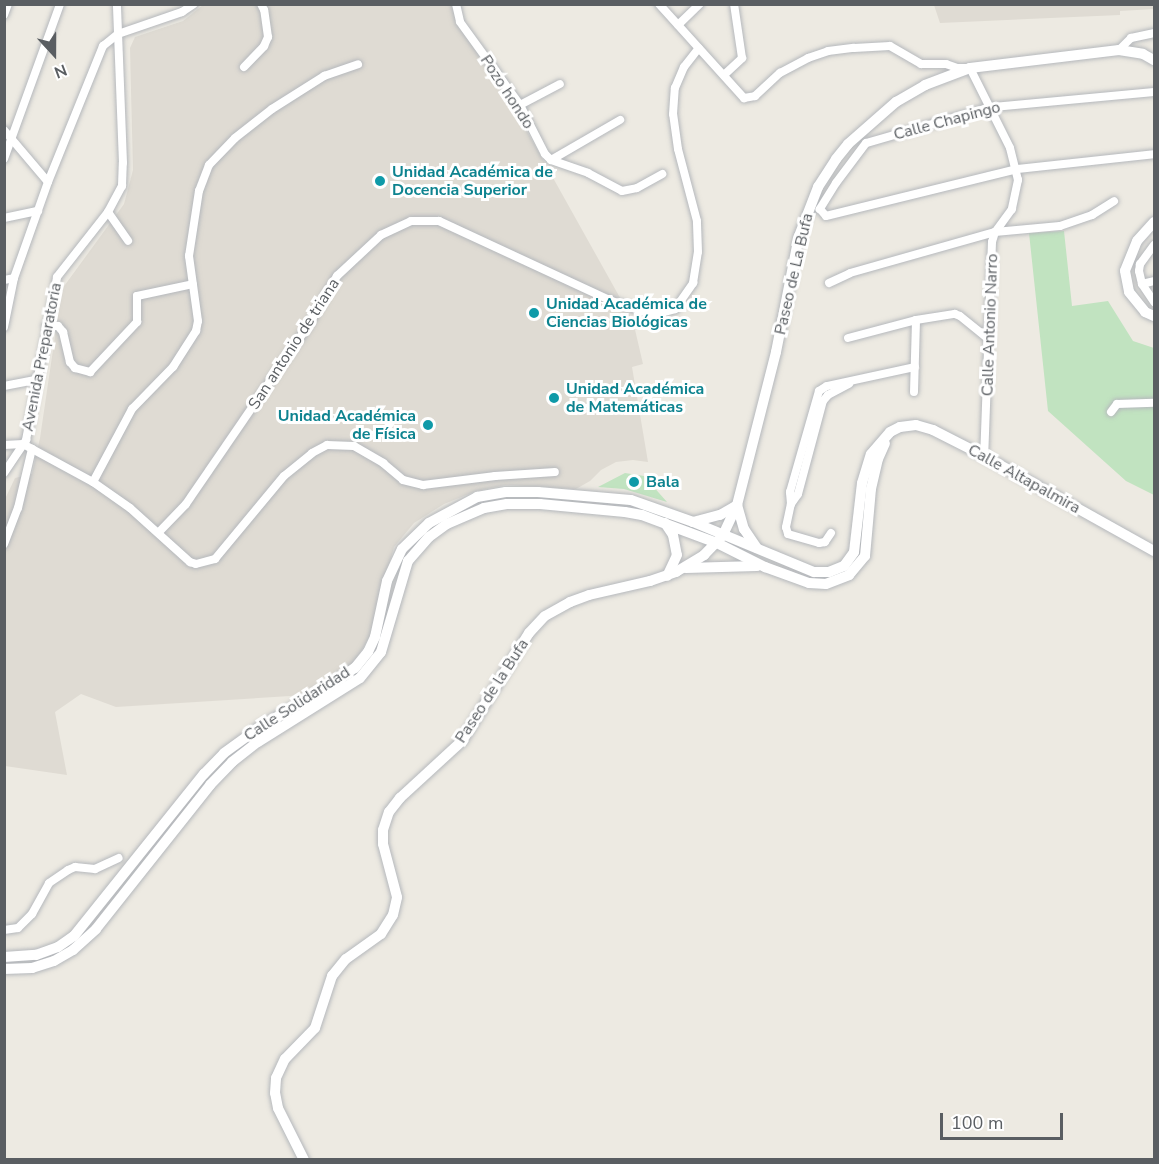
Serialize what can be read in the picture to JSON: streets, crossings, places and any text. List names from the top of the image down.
{
  "streets": {
    "main road": [
      "Paseo de La Bufa",
      "Calle Altapalmira",
      "Paseo de la Bufa",
      "Calle Solidaridad"
    ],
    "street": [
      "Pozo hondo",
      "Calle Chapingo",
      "Calle Antonio Narro",
      "San antonio de triana",
      "Avenida Preparatoria"
    ]
  },
  "crossings": [
    ["Calle Chapingo", "Calle Antonio Narro"],
    ["Paseo de La Bufa", "Calle Antonio Narro"],
    ["Paseo de La Bufa", "Paseo de la Bufa"],
    ["Calle Antonio Narro", "Calle Altapalmira"],
    ["Paseo de la Bufa", "Calle Solidaridad"]
  ],
  "places": [
    "Unidad Académica de Docencia Superior",
    "Unidad Académica de Ciencias Biológicas",
    "Unidad Académica de Matemáticas",
    "Unidad Académica de Física",
    "Bala"
  ],
  "scale_bar": "100 m",
  "north": "bottom"
}
